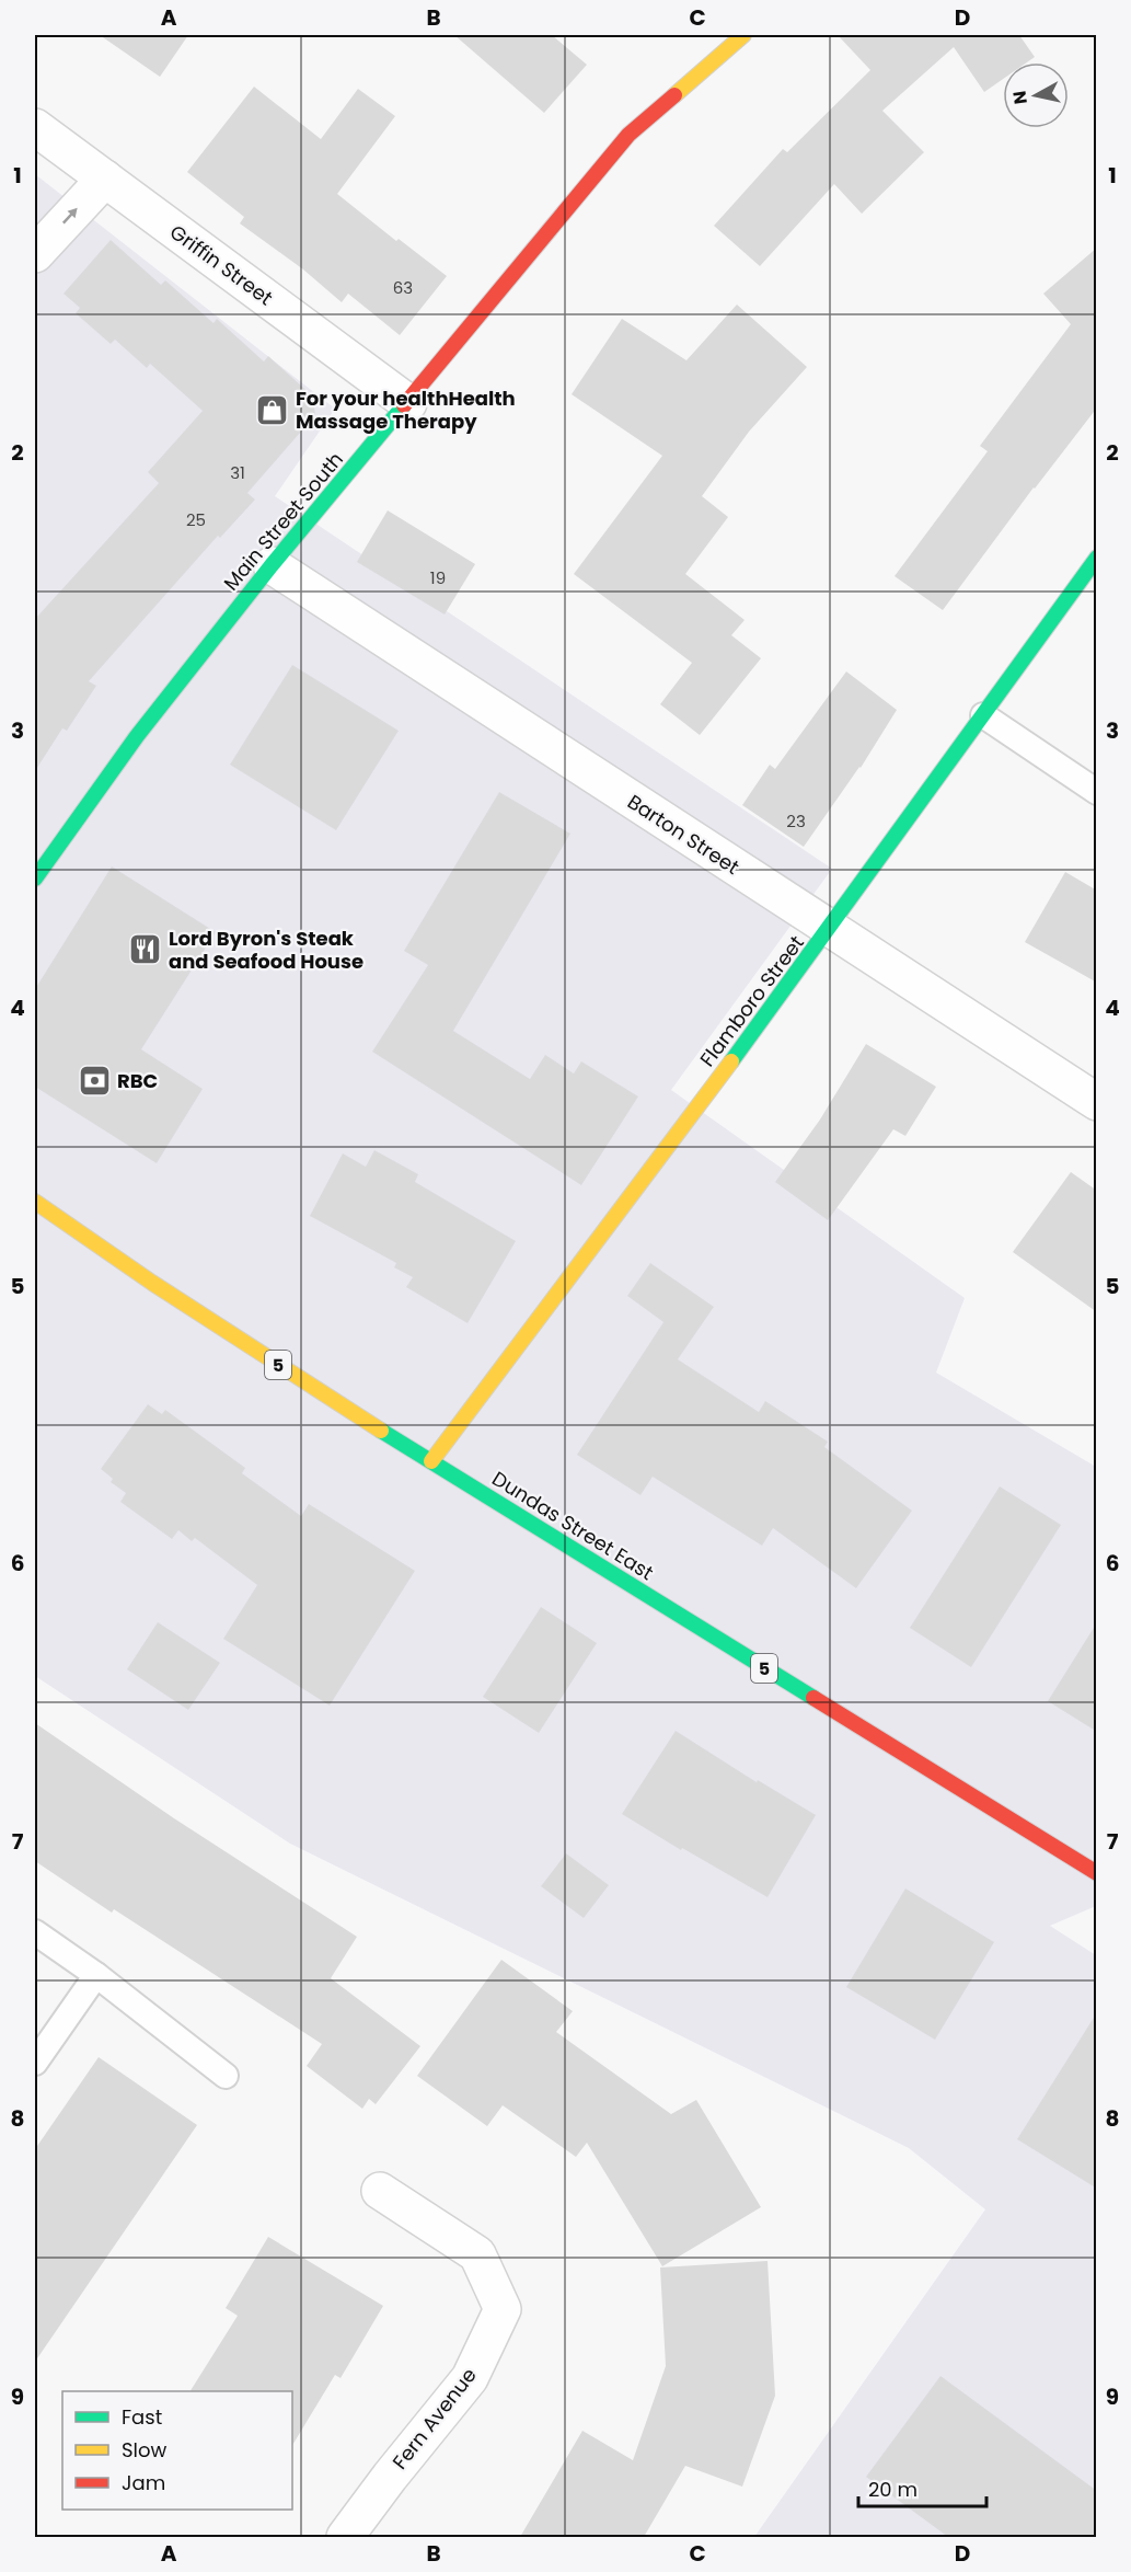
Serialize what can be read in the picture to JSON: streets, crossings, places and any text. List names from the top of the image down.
{
  "streets": {
    "street": [
      "Griffin Street",
      "Main Street South",
      "Barton Street",
      "Flamboro Street",
      "5",
      "Dundas Street East",
      "Fern Avenue"
    ]
  },
  "crossings": [
    ["Griffin Street", "Main Street South"],
    ["Main Street South", "Barton Street"],
    ["Barton Street", "Flamboro Street"],
    ["Flamboro Street", "Dundas Street East"]
  ],
  "places": {
    "shop": ["For your healthHealth Massage Therapy"],
    "restaurant": ["Lord Byron's Steak and Seafood House"],
    "bank": ["RBC"]
  },
  "house_numbers": [
    "63",
    "31",
    "25",
    "19",
    "23"
  ],
  "legend": ["Fast", "Slow", "Jam"],
  "scale_bar": "20 m",
  "north": "left",
  "grid": {
    "columns": [
      "A",
      "B",
      "C",
      "D"
    ],
    "rows": [
      "1",
      "2",
      "3",
      "4",
      "5",
      "6",
      "7",
      "8",
      "9"
    ]
  }
}
